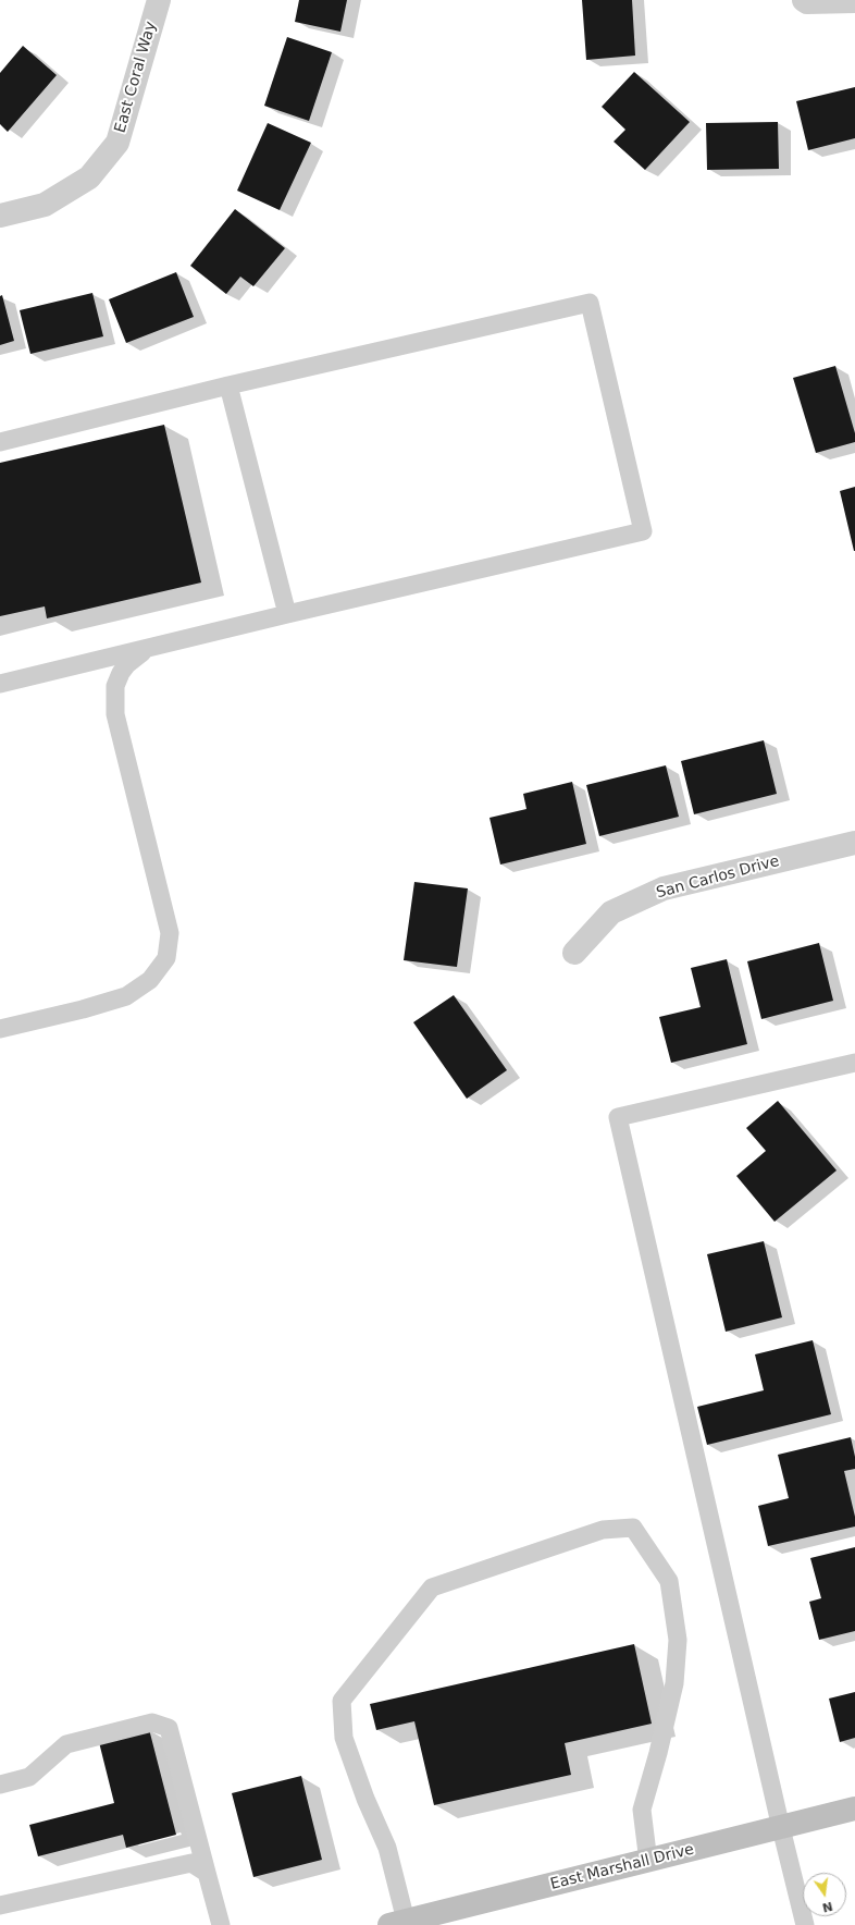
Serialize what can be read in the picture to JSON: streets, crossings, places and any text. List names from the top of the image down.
{
  "streets": {
    "main road": ["East Marshall Drive"],
    "street": ["East Coral Way", "San Carlos Drive"]
  },
  "north": "bottom"
}
